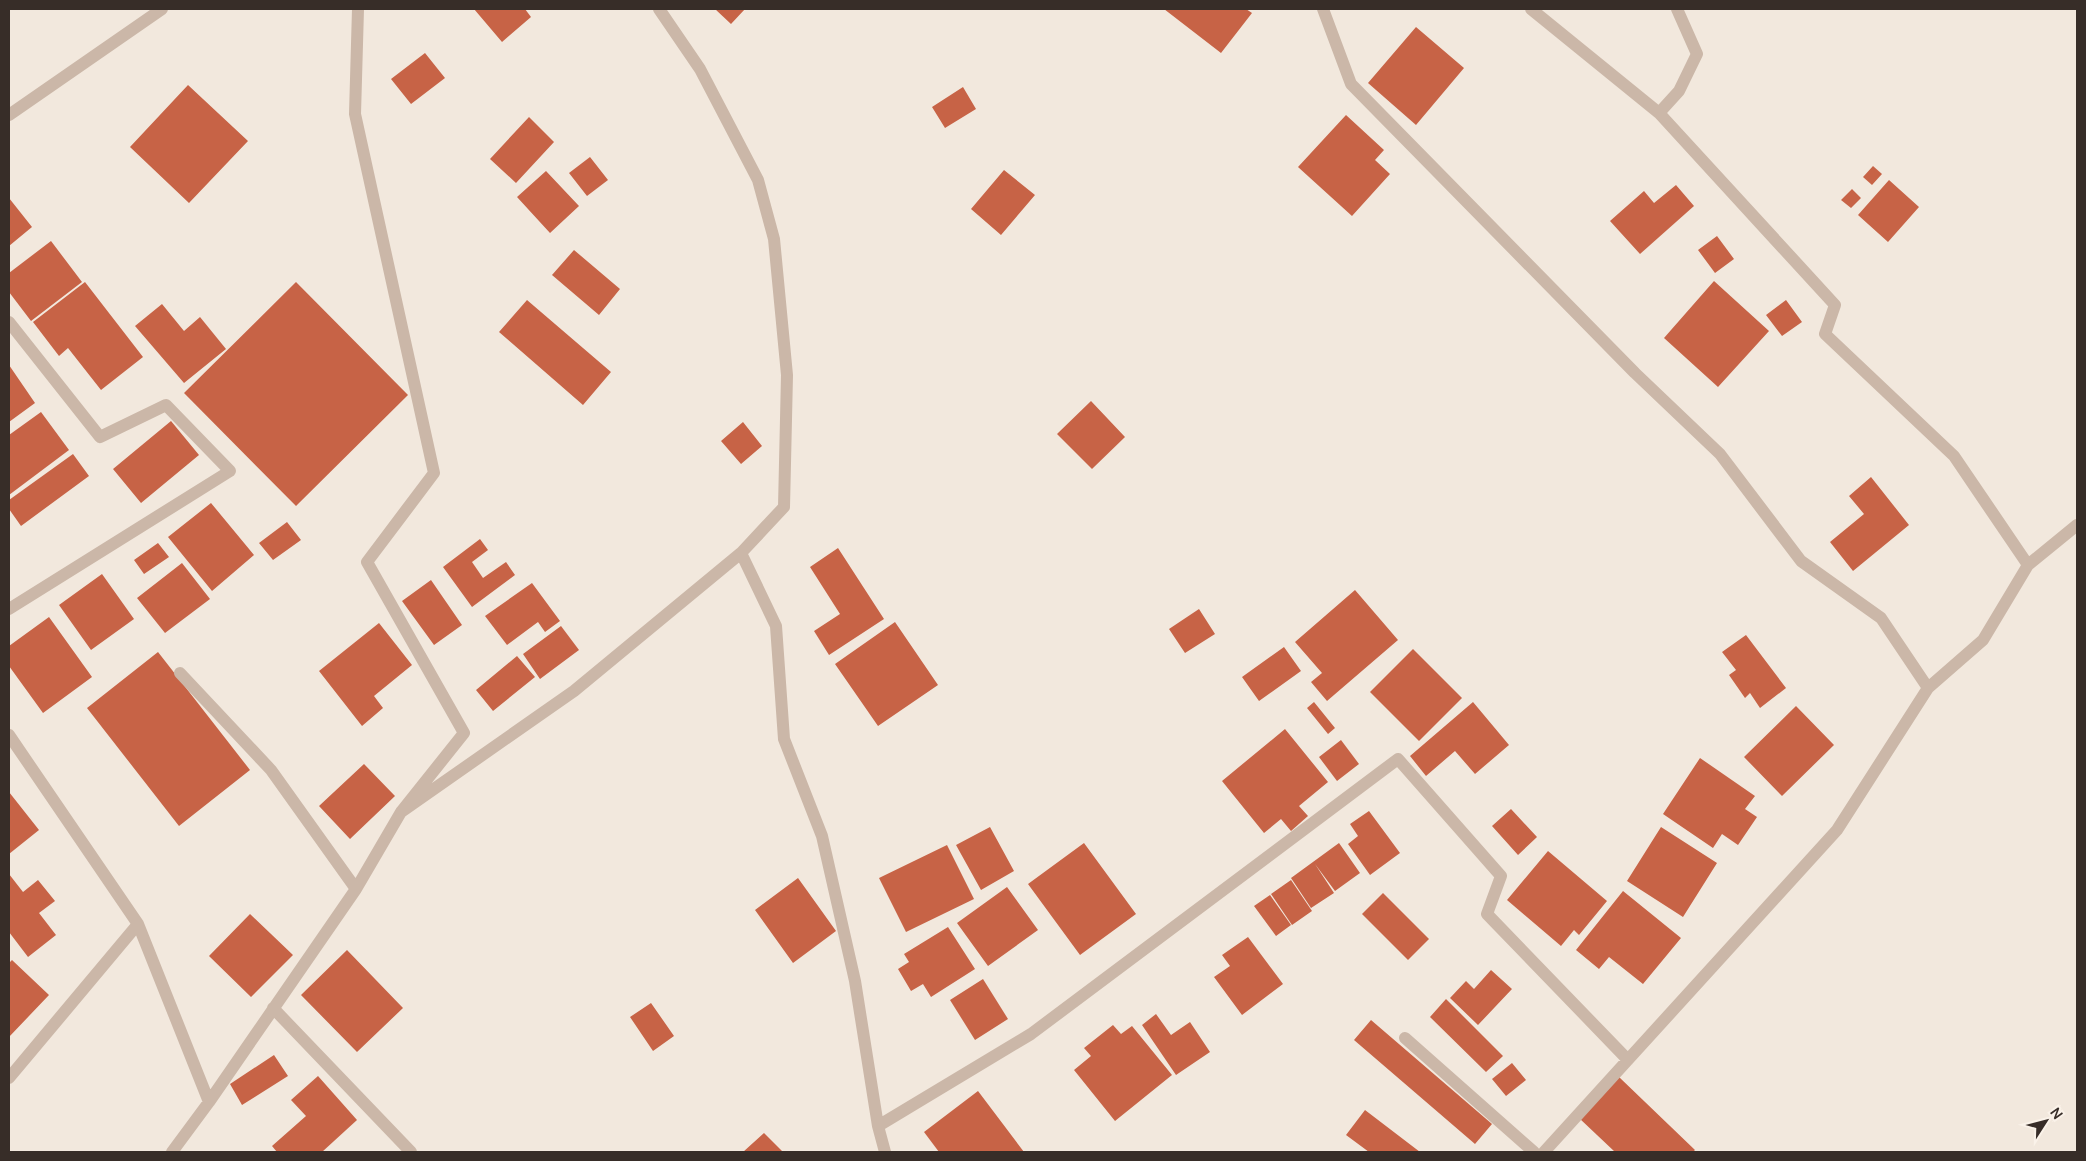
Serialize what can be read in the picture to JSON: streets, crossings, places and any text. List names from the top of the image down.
{
  "north": "top right"
}
